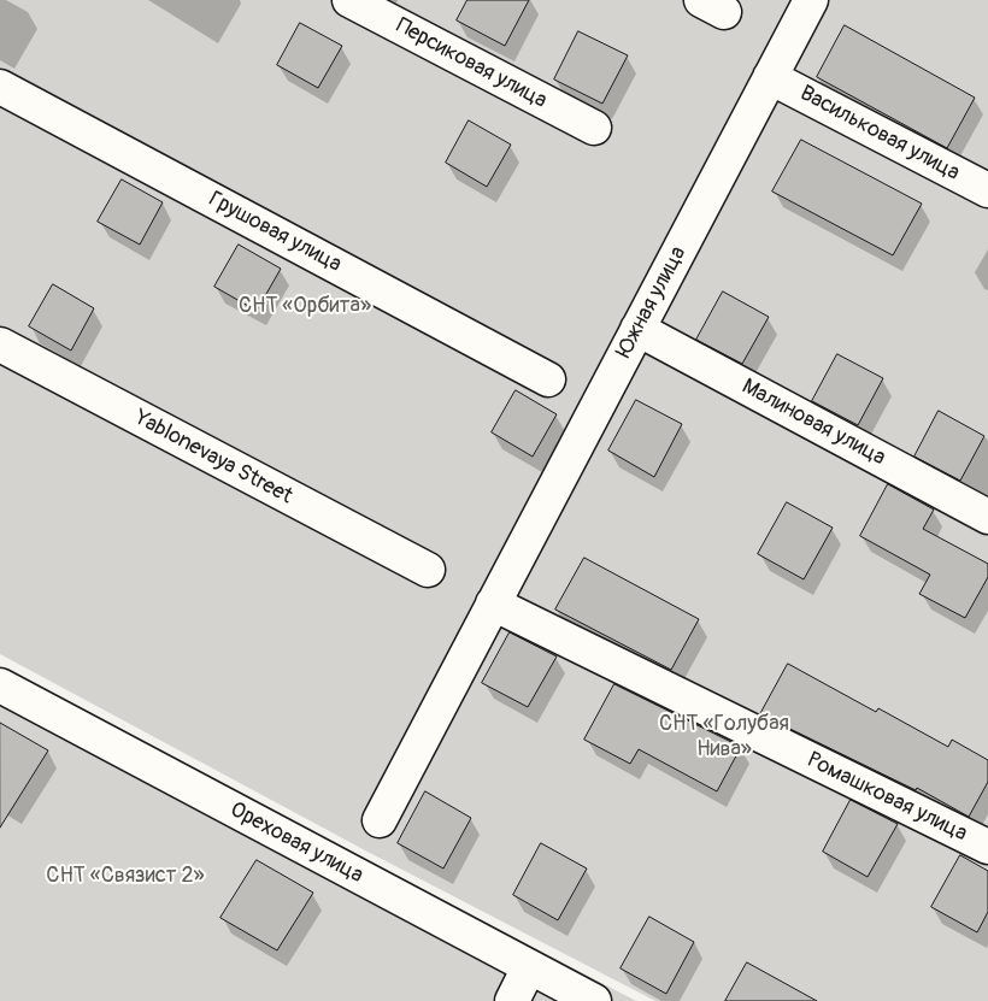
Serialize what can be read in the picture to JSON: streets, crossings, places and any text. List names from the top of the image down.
{
  "streets": {
    "street": [
      "Персиковая улица",
      "Васильковая улица",
      "Грушовая улица",
      "Южная улица",
      "Малиновая улица",
      "Yablonevaya Street",
      "Ромашковая улица",
      "Ореховая улица"
    ]
  },
  "crossings": [
    ["Васильковая улица", "Южная улица"],
    ["Южная улица", "Малиновая улица"],
    ["Южная улица", "Ромашковая улица"]
  ],
  "parks": ["СНТ «Орбита»", "СНТ «Голубая Нива»", "СНТ «Связист 2»"]
}
